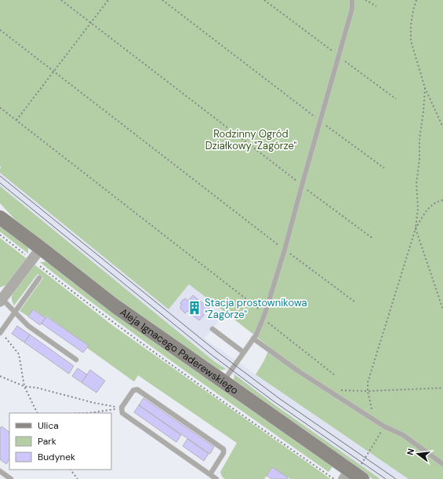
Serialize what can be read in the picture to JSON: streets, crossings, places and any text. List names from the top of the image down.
{
  "streets": {
    "street": ["Aleja Ignacego Paderewskiego"]
  },
  "parks": ["Rodzinny Ogród Działkowy \"Zagórze\""],
  "places": {
    "building": ["Stacja prostownikowa \"Zagórze\""]
  },
  "legend": ["Ulica", "Park", "Budynek"],
  "north": "left"
}
